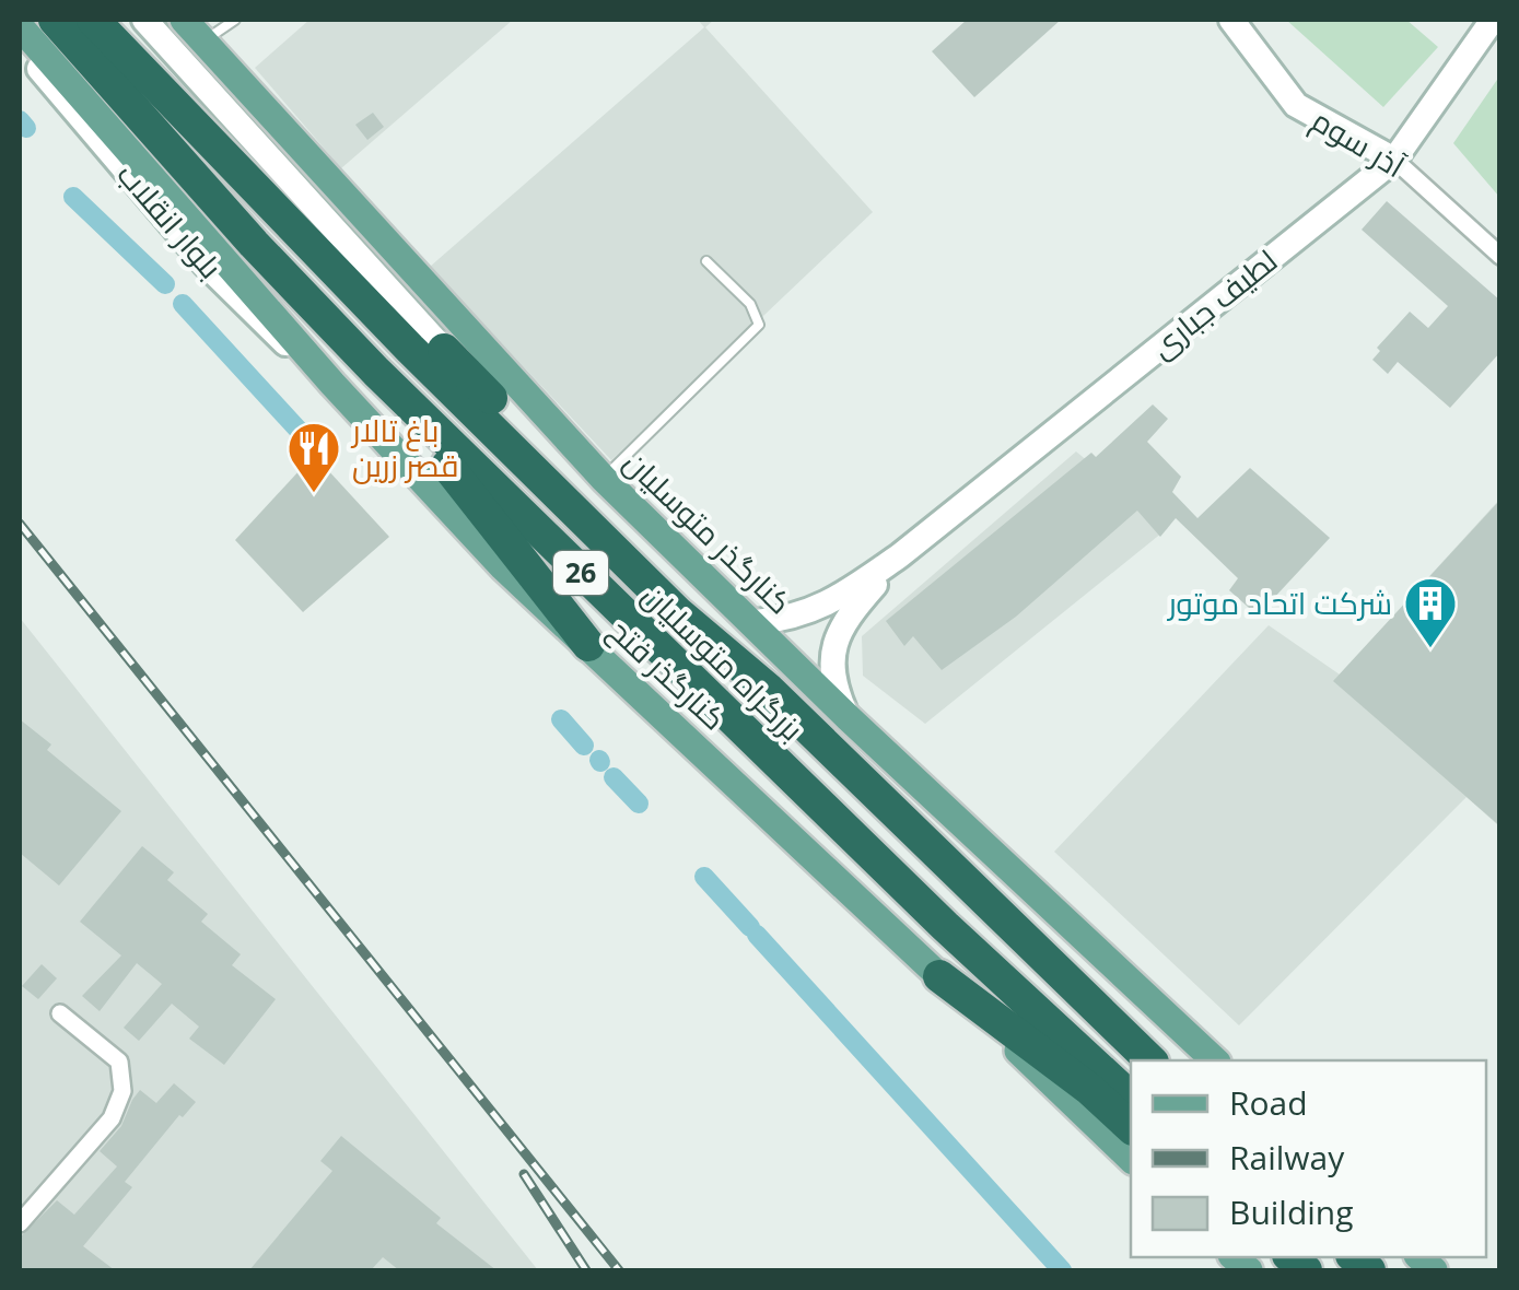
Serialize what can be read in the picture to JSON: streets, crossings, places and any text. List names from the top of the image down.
{
  "streets": {
    "highway": ["26", "بزرگراه متوسلیان"],
    "main road": [
      "آذر سوم",
      "بلوار انقلاب",
      "لطیف جباری",
      "کنارگذر متوسلیان",
      "کنارگذر فتح"
    ]
  },
  "crossings": [
    ["آذر سوم", "لطیف جباری"],
    ["بلوار انقلاب", "کنارگذر فتح"]
  ],
  "places": {
    "restaurant": ["باغ تالار قصر زرین"],
    "building": ["شرکت اتحاد موتور"]
  },
  "legend": ["Road", "Railway", "Building"]
}
